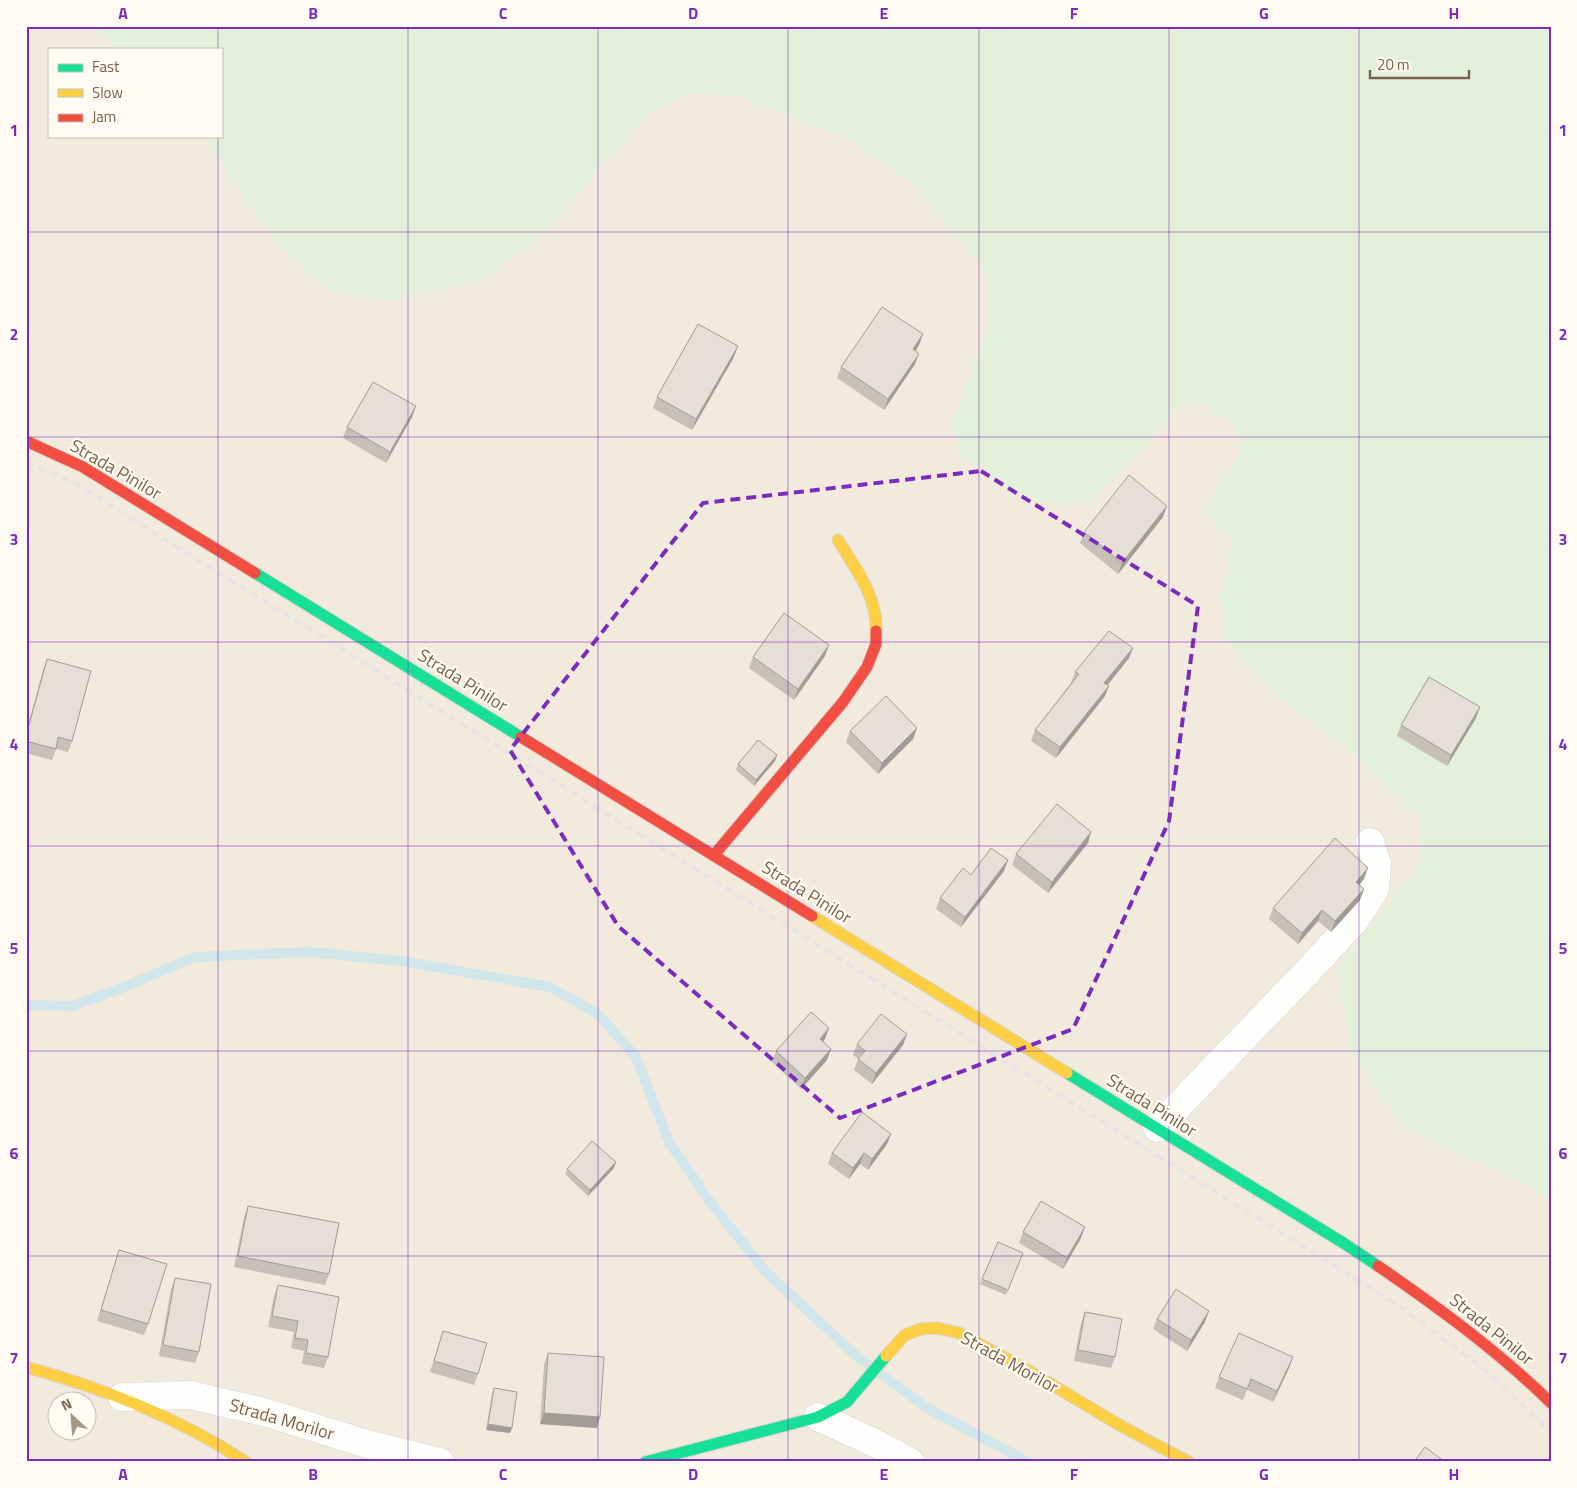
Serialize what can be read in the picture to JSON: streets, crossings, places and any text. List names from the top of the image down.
{
  "streets": {
    "street": ["Strada Pinilor", "Strada Morilor"]
  },
  "legend": ["Fast", "Slow", "Jam"],
  "scale_bar": "20 m",
  "north": "top left",
  "grid": {
    "columns": [
      "A",
      "B",
      "C",
      "D",
      "E",
      "F",
      "G",
      "H"
    ],
    "rows": [
      "1",
      "2",
      "3",
      "4",
      "5",
      "6",
      "7"
    ]
  }
}
